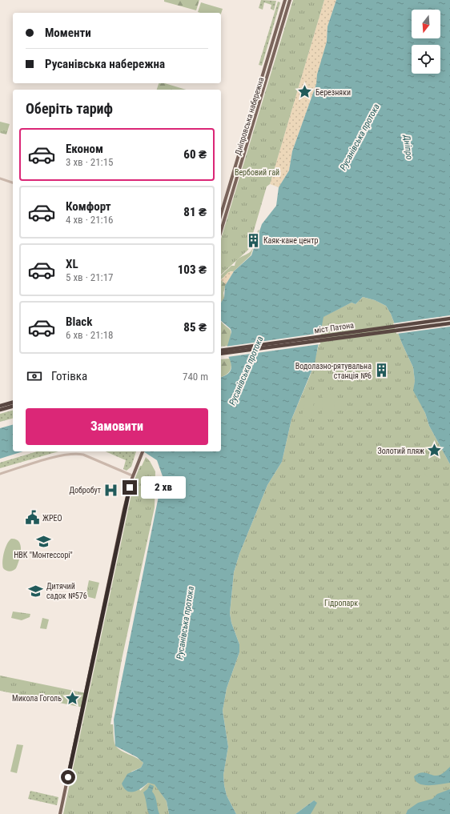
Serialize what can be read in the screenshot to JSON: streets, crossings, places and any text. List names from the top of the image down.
{
  "streets": {
    "highway": ["міст Патона"],
    "main road": ["Дніпровська набережна"]
  },
  "water": ["Русанівська протока", "Дніпро"],
  "parks": ["Вербовий гай", "Гідропарк"],
  "places": {
    "place": ["Березняки", "Золотий пляж", "Микола Гоголь"],
    "building": ["Каяк-кане центр", "Водолазно-рятувальна станція №6"],
    "hospital": ["Добробут"],
    "public building": ["ЖРЕО"],
    "school or university": ["НВК \"Монтессорі\"", "Дитячий садок №576"]
  },
  "north": "bottom",
  "page": {
    "banner": ["Моменти", "Русанівська набережна"],
    "heading": "Оберіть тариф",
    "list": [
      {
        "name": "Економ",
        "note": "3 хв · 21:15",
        "value": "60 ₴"
      },
      {
        "name": "Комфорт",
        "note": "4 хв · 21:16",
        "value": "81 ₴"
      },
      {
        "name": "XL",
        "note": "5 хв · 21:17",
        "value": "103 ₴"
      },
      {
        "name": "Black",
        "note": "6 хв · 21:18",
        "value": "85 ₴"
      }
    ],
    "pay": ["Готівка", "740 m"],
    "buttons": "Замовити",
    "bubble": "2 хв"
  }
}
